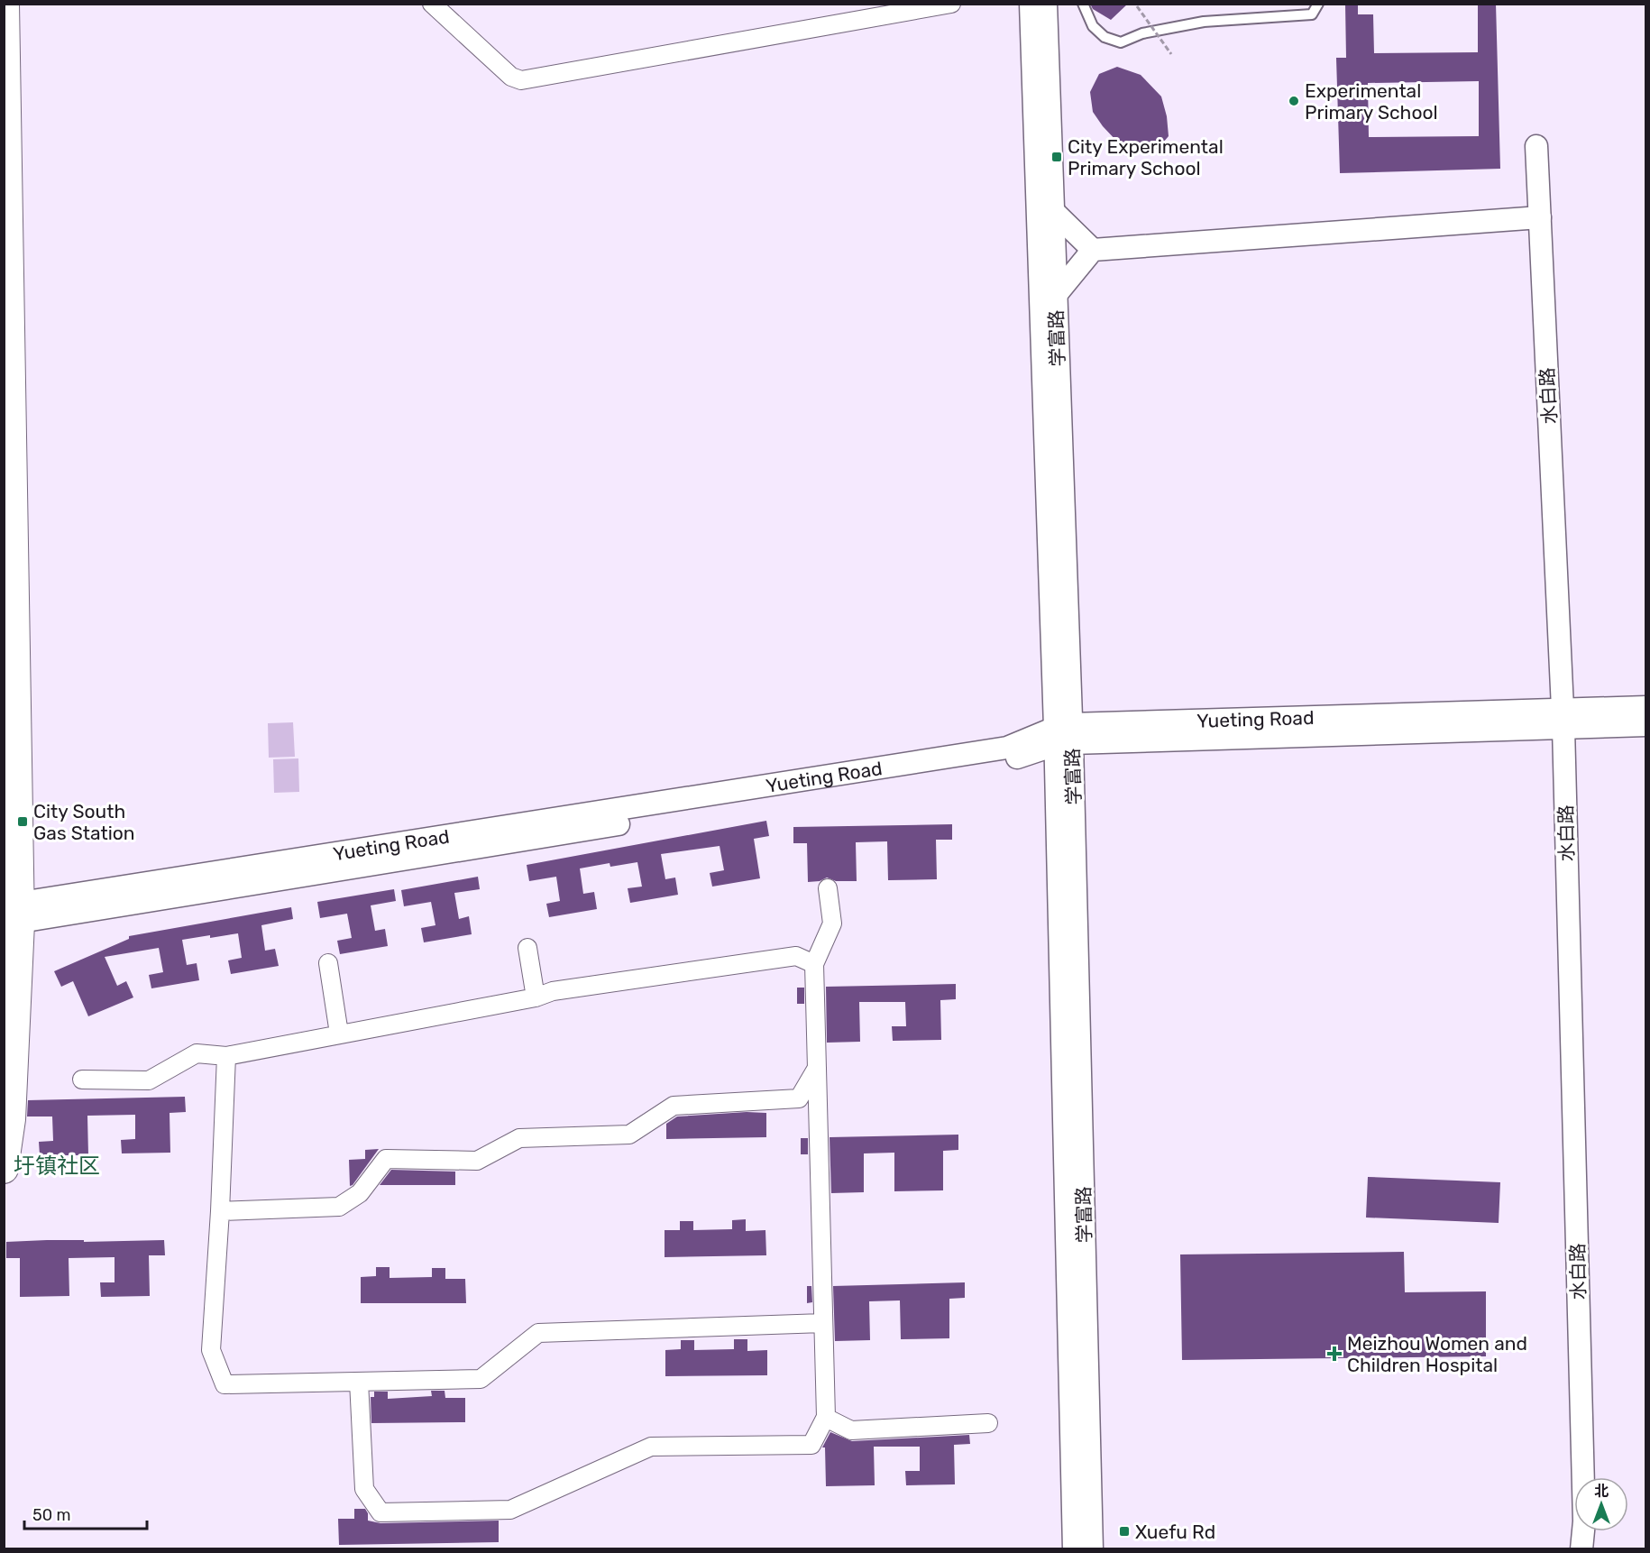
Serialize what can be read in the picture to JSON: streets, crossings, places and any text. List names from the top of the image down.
{
  "streets": {
    "street": ["学富路", "水白路", "Yueting Road"]
  },
  "crossings": [
    ["学富路", "Yueting Road"],
    ["水白路", "Yueting Road"]
  ],
  "districts": ["圩镇社区"],
  "places": {
    "other": ["Experimental Primary School"],
    "transit": ["City Experimental Primary School", "City South Gas Station", "Xuefu Rd"],
    "health": ["Meizhou Women and Children Hospital"]
  },
  "scale_bar": "50 m",
  "north": "top"
}
